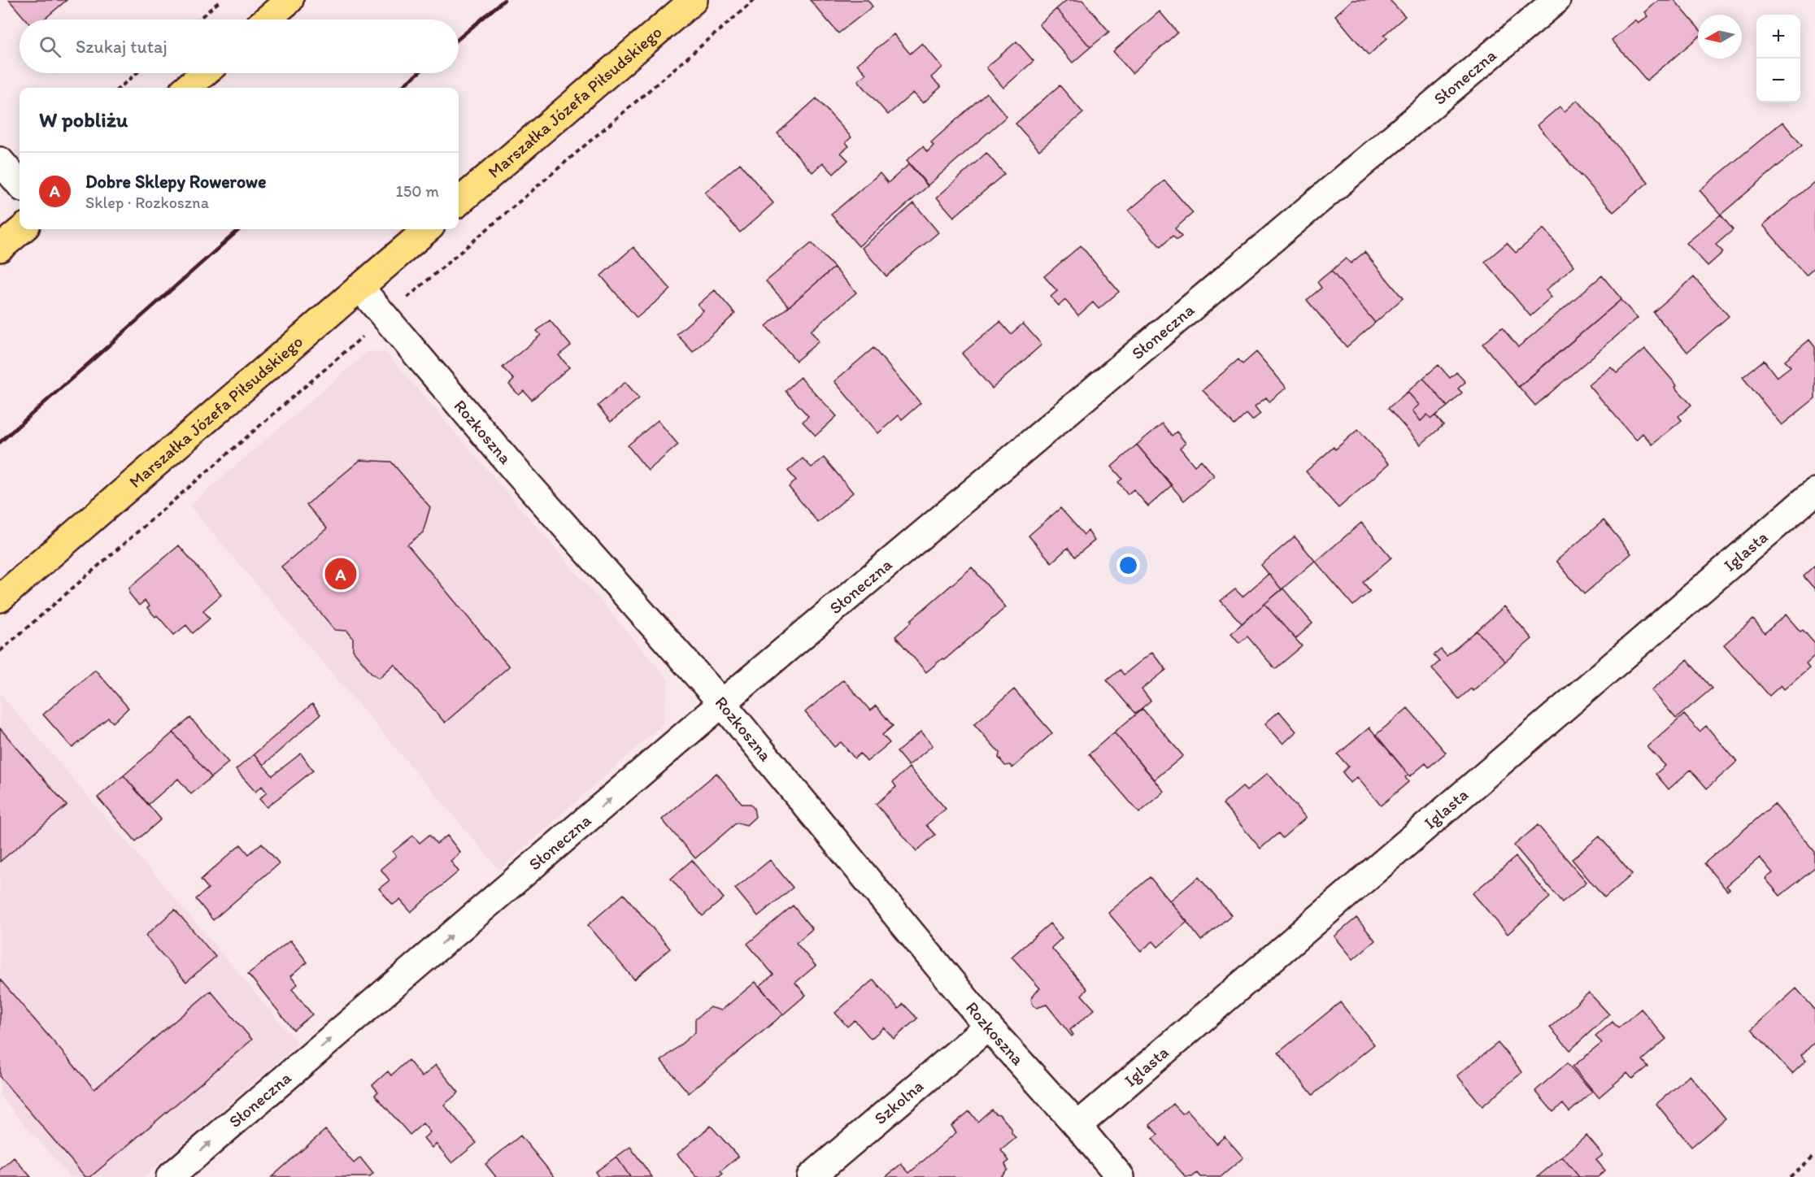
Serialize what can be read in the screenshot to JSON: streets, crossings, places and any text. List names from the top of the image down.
{
  "streets": {
    "main road": ["Marszałka Józefa Piłsudskiego"],
    "street": [
      "Słoneczna",
      "Rozkoszna",
      "Iglasta",
      "Szkolna"
    ]
  },
  "crossings": [
    ["Słoneczna", "Rozkoszna"],
    ["Marszałka Józefa Piłsudskiego", "Rozkoszna"],
    ["Rozkoszna", "Iglasta"],
    ["Rozkoszna", "Szkolna"]
  ],
  "one_way": ["Słoneczna"],
  "north": "left",
  "page": {
    "map_buttons": ["+", "−"],
    "search": "Szukaj tutaj",
    "heading": "W pobliżu",
    "list": [
      {
        "mark": "A",
        "name": "Dobre Sklepy Rowerowe",
        "note": "Sklep · Rozkoszna",
        "value": "150 m"
      }
    ],
    "pins": "A"
  }
}
